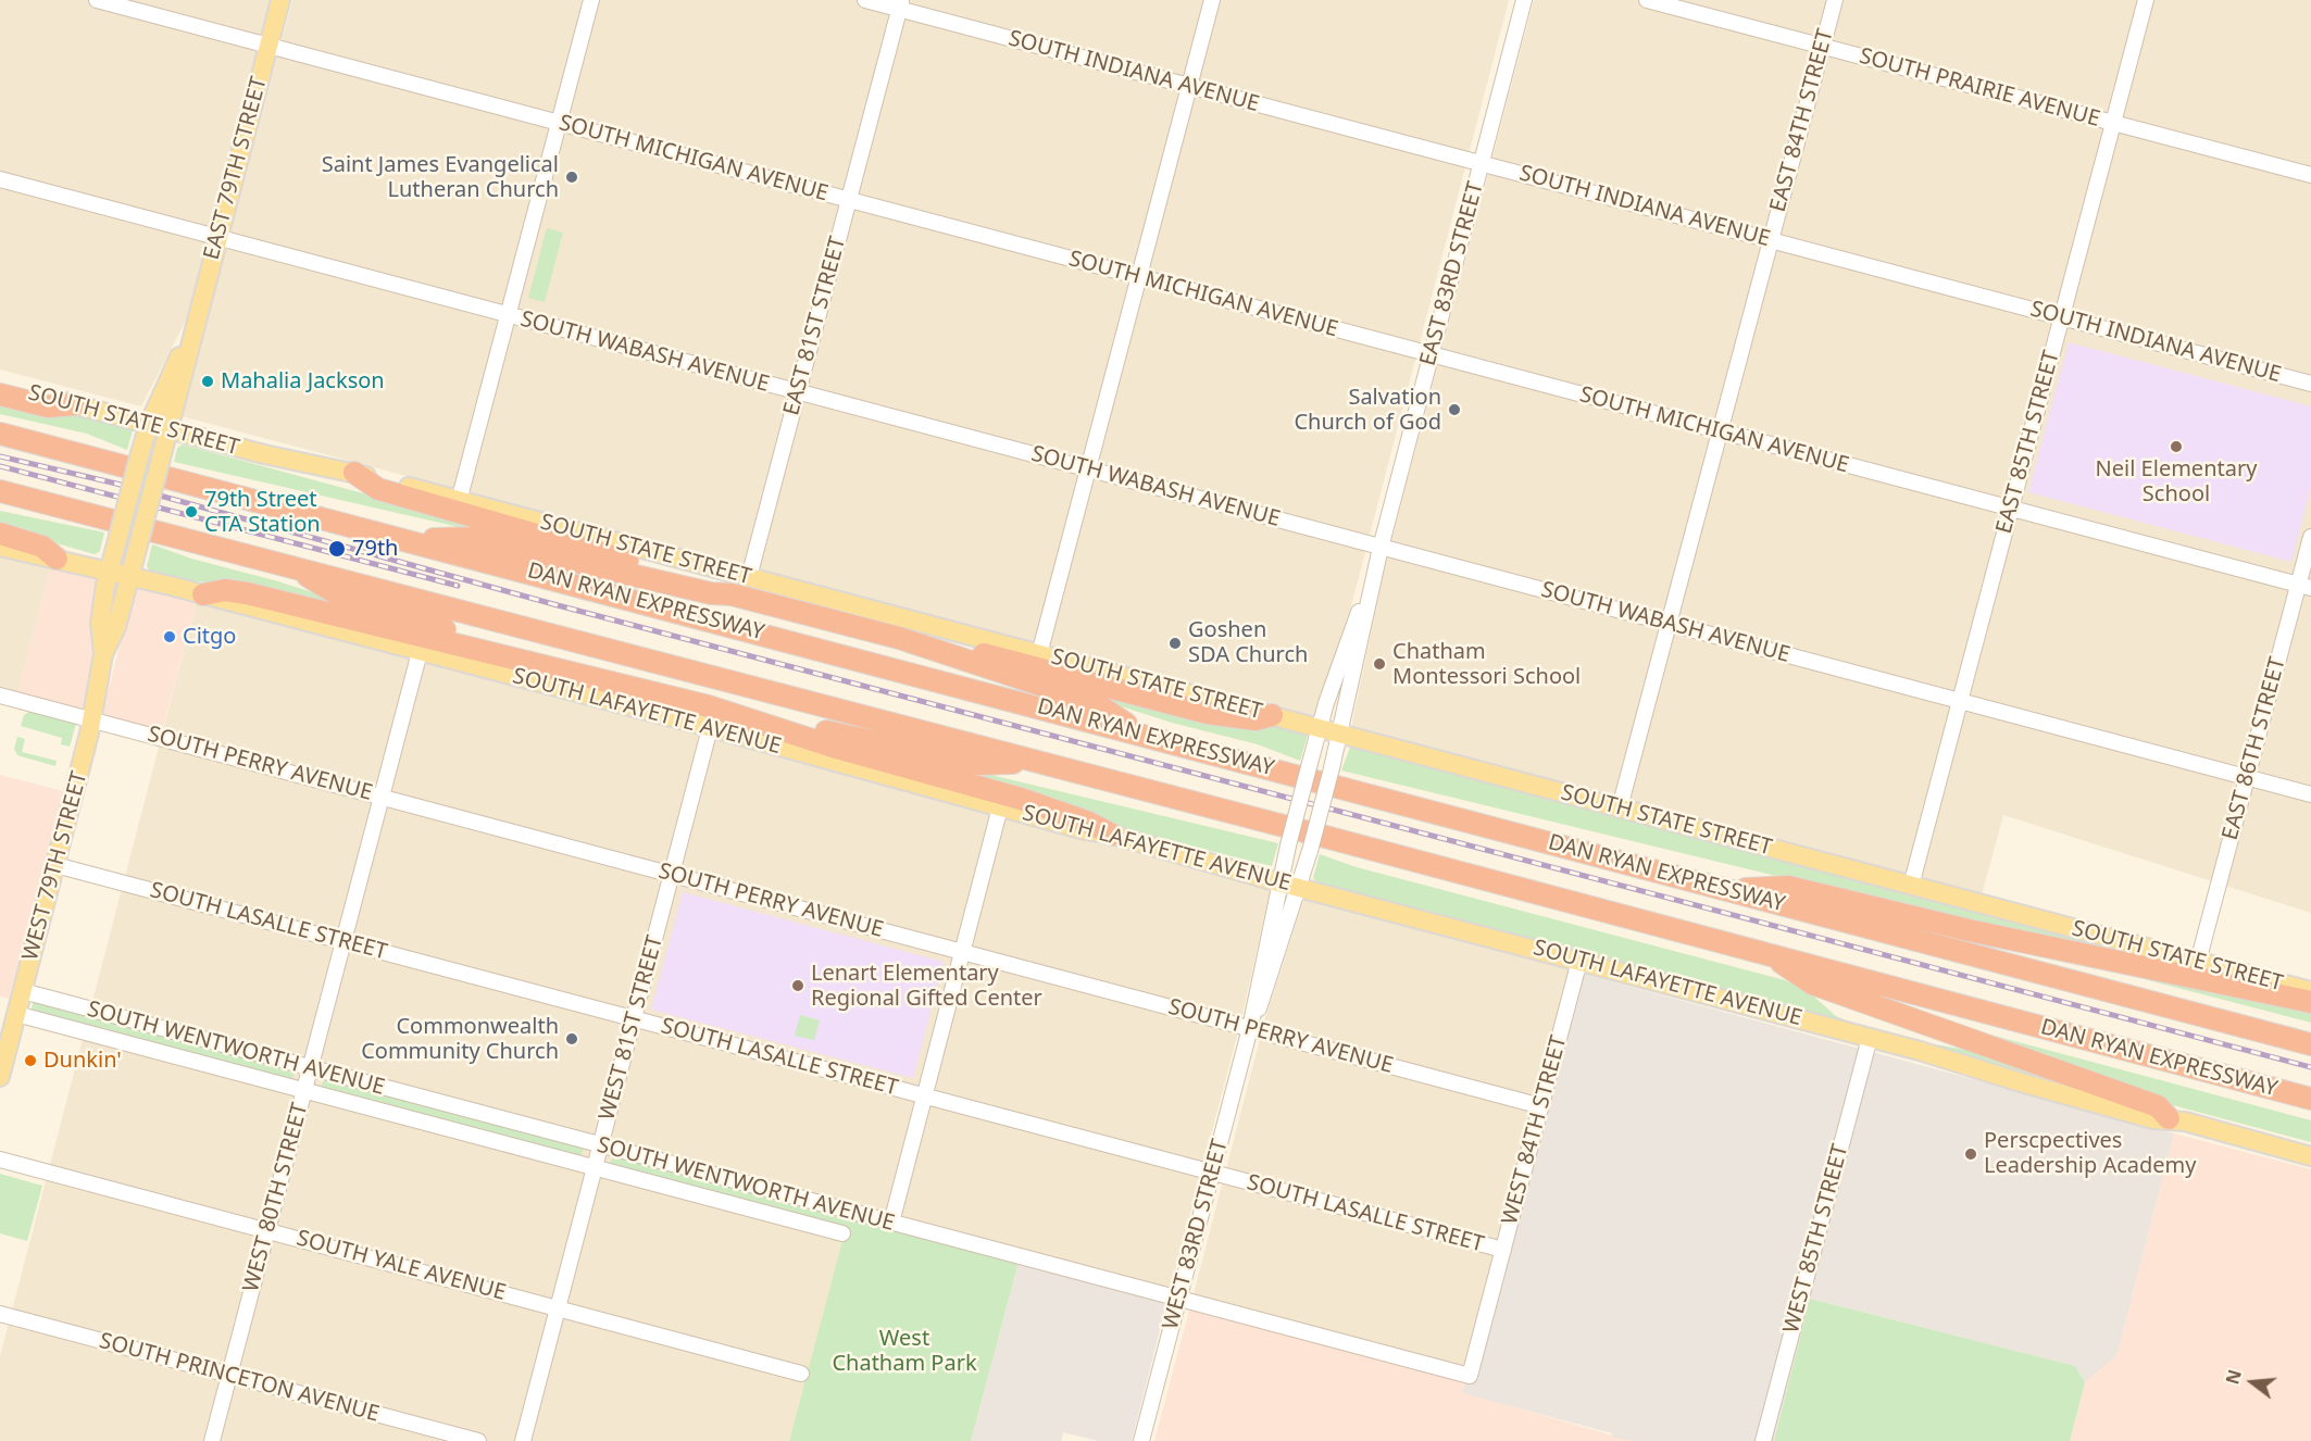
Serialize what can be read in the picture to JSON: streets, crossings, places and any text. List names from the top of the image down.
{
  "streets": {
    "highway": ["DAN RYAN EXPRESSWAY"],
    "main road": [
      "EAST 79TH STREET",
      "SOUTH STATE STREET",
      "SOUTH LAFAYETTE AVENUE",
      "WEST 79TH STREET"
    ],
    "street": [
      "SOUTH INDIANA AVENUE",
      "SOUTH PRAIRIE AVENUE",
      "EAST 84TH STREET",
      "SOUTH MICHIGAN AVENUE",
      "EAST 83RD STREET",
      "EAST 81ST STREET",
      "SOUTH WABASH AVENUE",
      "EAST 85TH STREET",
      "EAST 86TH STREET",
      "SOUTH PERRY AVENUE",
      "SOUTH LASALLE STREET",
      "WEST 81ST STREET",
      "SOUTH WENTWORTH AVENUE",
      "WEST 84TH STREET",
      "WEST 80TH STREET",
      "WEST 83RD STREET",
      "WEST 85TH STREET",
      "SOUTH YALE AVENUE",
      "SOUTH PRINCETON AVENUE"
    ]
  },
  "crossings": [
    ["SOUTH INDIANA AVENUE", "EAST 84TH STREET"],
    ["SOUTH INDIANA AVENUE", "EAST 83RD STREET"],
    ["SOUTH INDIANA AVENUE", "EAST 81ST STREET"],
    ["SOUTH INDIANA AVENUE", "EAST 85TH STREET"],
    ["SOUTH PRAIRIE AVENUE", "EAST 84TH STREET"],
    ["SOUTH PRAIRIE AVENUE", "EAST 85TH STREET"],
    ["EAST 84TH STREET", "SOUTH MICHIGAN AVENUE"],
    ["EAST 84TH STREET", "SOUTH WABASH AVENUE"],
    ["EAST 84TH STREET", "SOUTH STATE STREET"],
    ["SOUTH MICHIGAN AVENUE", "EAST 79TH STREET"],
    ["SOUTH MICHIGAN AVENUE", "EAST 83RD STREET"],
    ["SOUTH MICHIGAN AVENUE", "EAST 81ST STREET"],
    ["SOUTH MICHIGAN AVENUE", "EAST 85TH STREET"],
    ["SOUTH MICHIGAN AVENUE", "EAST 86TH STREET"],
    ["EAST 79TH STREET", "SOUTH WABASH AVENUE"],
    ["EAST 79TH STREET", "SOUTH STATE STREET"],
    ["EAST 79TH STREET", "WEST 79TH STREET"],
    ["EAST 83RD STREET", "SOUTH WABASH AVENUE"],
    ["EAST 83RD STREET", "SOUTH STATE STREET"],
    ["EAST 83RD STREET", "WEST 83RD STREET"],
    ["EAST 81ST STREET", "SOUTH WABASH AVENUE"],
    ["EAST 81ST STREET", "SOUTH STATE STREET"],
    ["SOUTH WABASH AVENUE", "EAST 85TH STREET"],
    ["SOUTH WABASH AVENUE", "EAST 86TH STREET"],
    ["SOUTH STATE STREET", "EAST 85TH STREET"],
    ["SOUTH STATE STREET", "EAST 86TH STREET"],
    ["SOUTH STATE STREET", "WEST 79TH STREET"],
    ["SOUTH STATE STREET", "WEST 83RD STREET"],
    ["SOUTH LAFAYETTE AVENUE", "WEST 79TH STREET"],
    ["SOUTH LAFAYETTE AVENUE", "WEST 81ST STREET"],
    ["SOUTH LAFAYETTE AVENUE", "WEST 84TH STREET"],
    ["SOUTH LAFAYETTE AVENUE", "WEST 80TH STREET"],
    ["SOUTH LAFAYETTE AVENUE", "WEST 83RD STREET"],
    ["SOUTH LAFAYETTE AVENUE", "WEST 85TH STREET"],
    ["SOUTH PERRY AVENUE", "WEST 79TH STREET"],
    ["SOUTH PERRY AVENUE", "WEST 81ST STREET"],
    ["SOUTH PERRY AVENUE", "WEST 84TH STREET"],
    ["SOUTH PERRY AVENUE", "WEST 80TH STREET"],
    ["SOUTH PERRY AVENUE", "WEST 83RD STREET"],
    ["WEST 79TH STREET", "SOUTH LASALLE STREET"],
    ["WEST 79TH STREET", "SOUTH WENTWORTH AVENUE"],
    ["SOUTH LASALLE STREET", "WEST 81ST STREET"],
    ["SOUTH LASALLE STREET", "WEST 84TH STREET"],
    ["SOUTH LASALLE STREET", "WEST 80TH STREET"],
    ["SOUTH LASALLE STREET", "WEST 83RD STREET"],
    ["WEST 81ST STREET", "SOUTH WENTWORTH AVENUE"],
    ["WEST 81ST STREET", "SOUTH YALE AVENUE"],
    ["SOUTH WENTWORTH AVENUE", "WEST 84TH STREET"],
    ["SOUTH WENTWORTH AVENUE", "WEST 80TH STREET"],
    ["SOUTH WENTWORTH AVENUE", "WEST 83RD STREET"],
    ["WEST 80TH STREET", "SOUTH YALE AVENUE"],
    ["WEST 80TH STREET", "SOUTH PRINCETON AVENUE"]
  ],
  "parks": ["West Chatham Park"],
  "places": [
    "Saint James Evangelical Lutheran Church",
    "Mahalia Jackson",
    "Salvation Church of God",
    "Neil Elementary School",
    "79th Street CTA Station",
    "79th",
    "Citgo",
    "Goshen SDA Church",
    "Chatham Montessori School",
    "Lenart Elementary Regional Gifted Center",
    "Commonwealth Community Church",
    "Dunkin'",
    "Perscpectives Leadership Academy"
  ],
  "north": "left"
}
